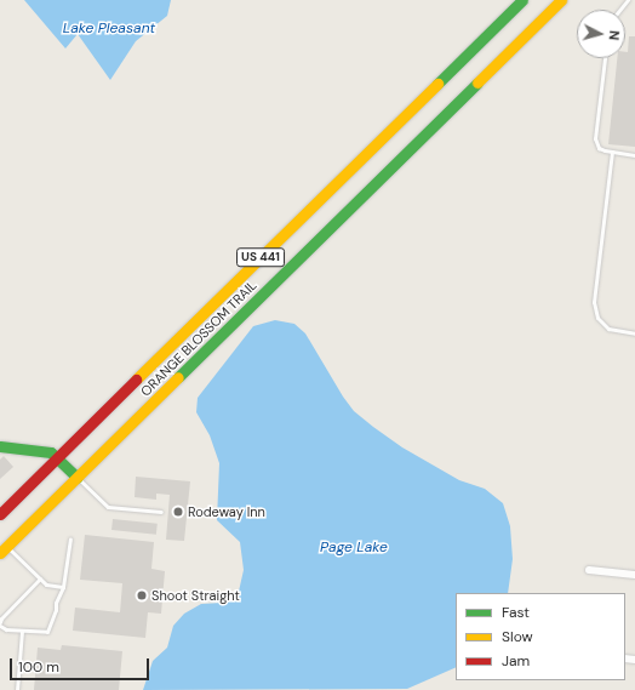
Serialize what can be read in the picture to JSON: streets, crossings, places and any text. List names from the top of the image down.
{
  "streets": {
    "main road": ["US 441", "ORANGE BLOSSOM TRAIL"]
  },
  "water": ["Lake Pleasant", "Page Lake"],
  "places": ["Rodeway Inn", "Shoot Straight"],
  "legend": ["Fast", "Slow", "Jam"],
  "scale_bar": "100 m",
  "north": "right"
}
